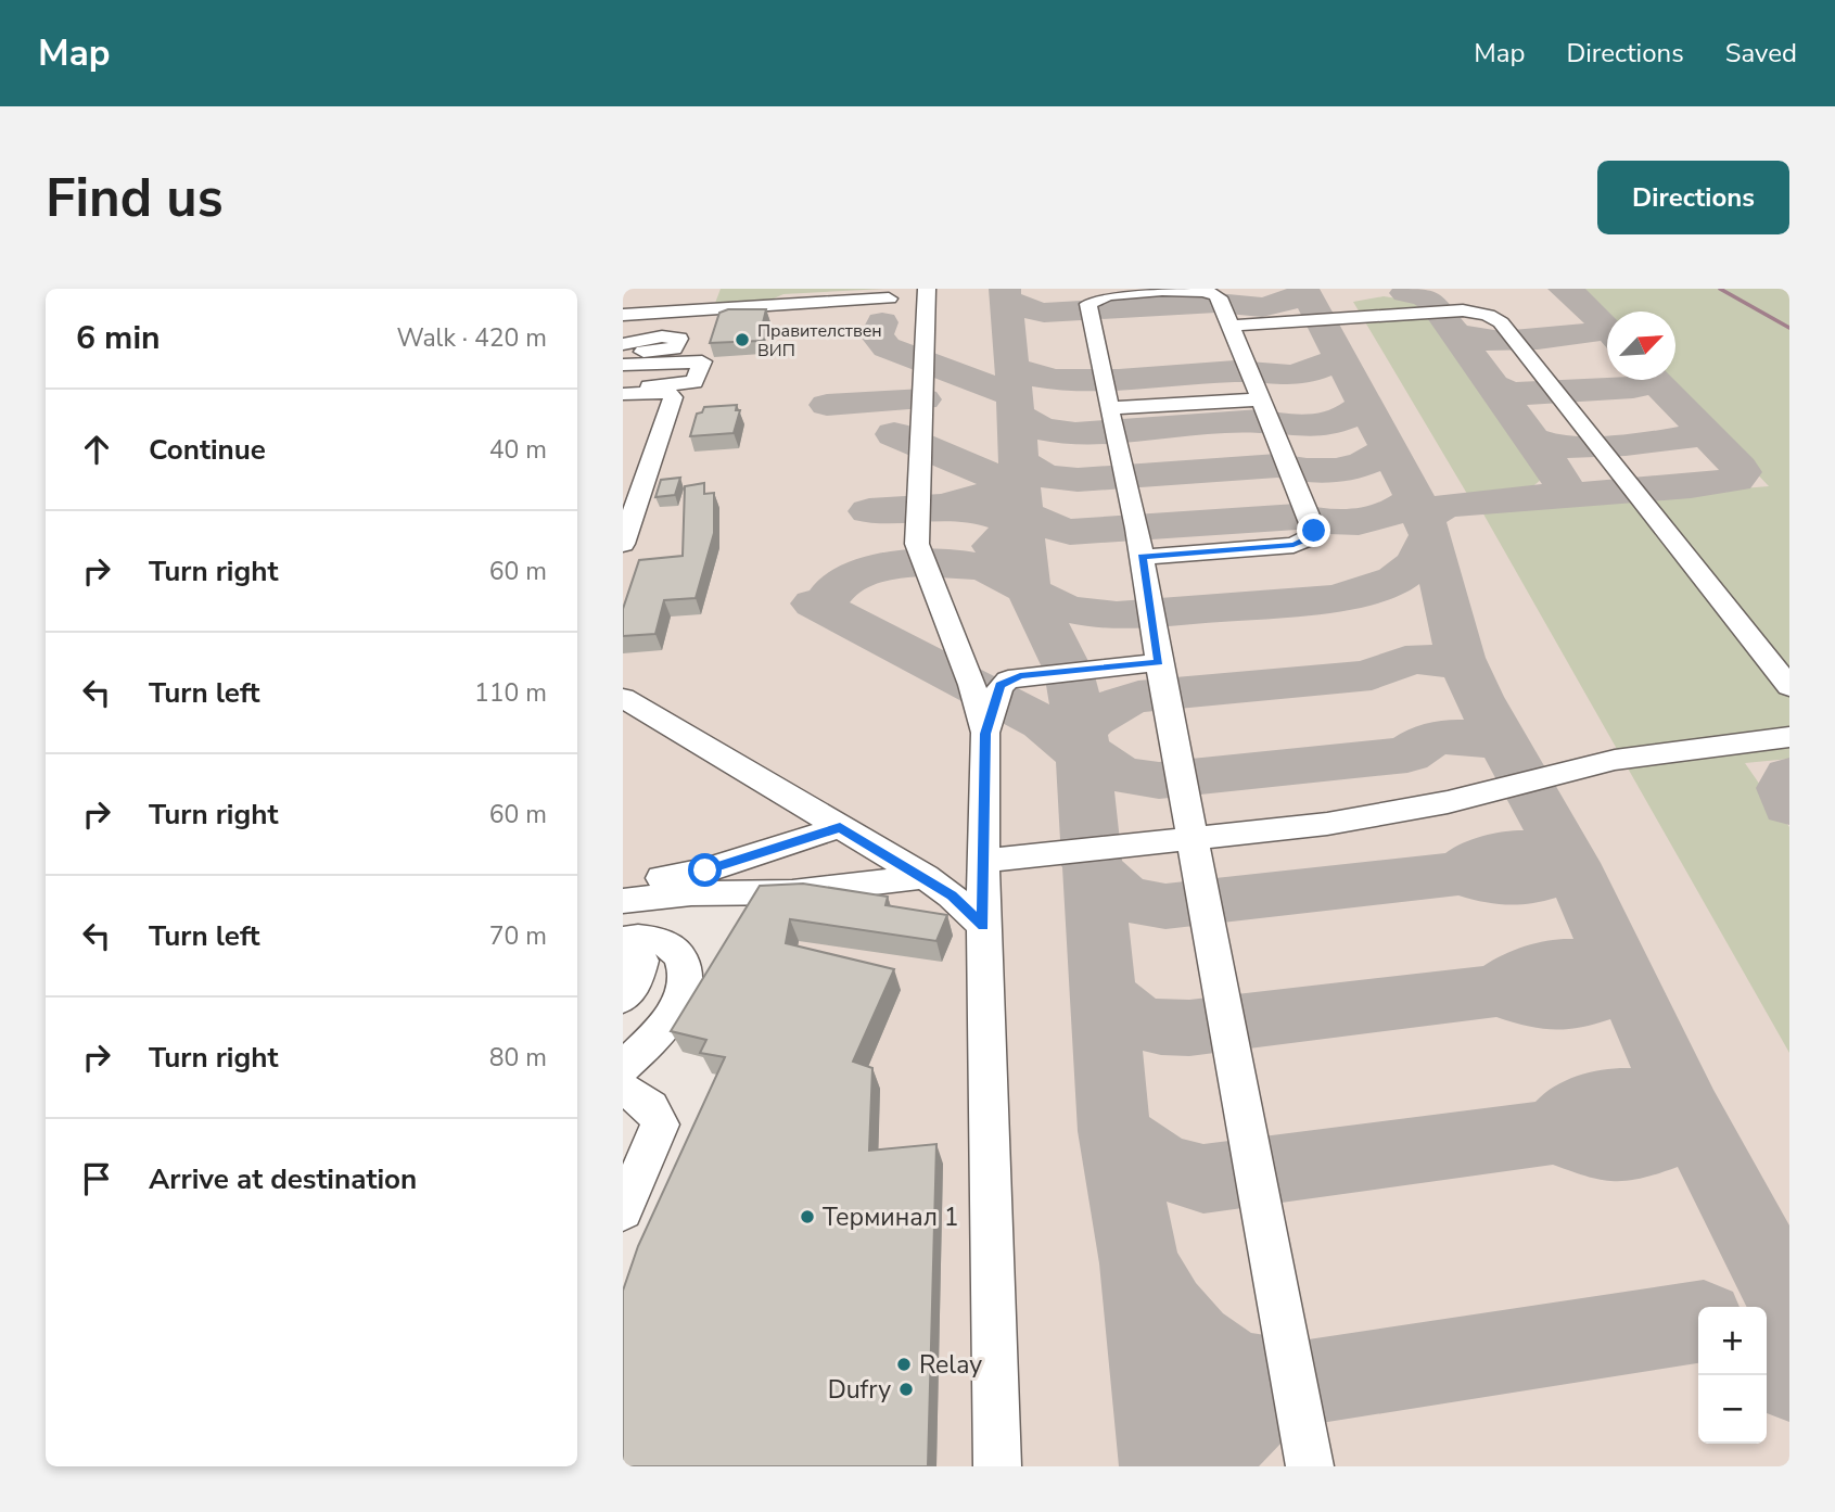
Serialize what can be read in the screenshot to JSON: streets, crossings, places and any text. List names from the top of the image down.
{
  "places": [
    "Правителствен ВИП",
    "Терминал 1",
    "Relay",
    "Dufry"
  ],
  "north": "top right",
  "page": {
    "header": "Map",
    "nav": ["Map", "Directions", "Saved"],
    "buttons": "Directions",
    "title": "Find us",
    "heading": ["6 min", "Walk · 420 m"],
    "list": [
      ["Continue", "40 m"],
      ["Turn right", "60 m"],
      ["Turn left", "110 m"],
      ["Turn right", "60 m"],
      ["Turn left", "70 m"],
      ["Turn right", "80 m"],
      "Arrive at destination"
    ],
    "map_buttons": ["+", "−"]
  }
}
